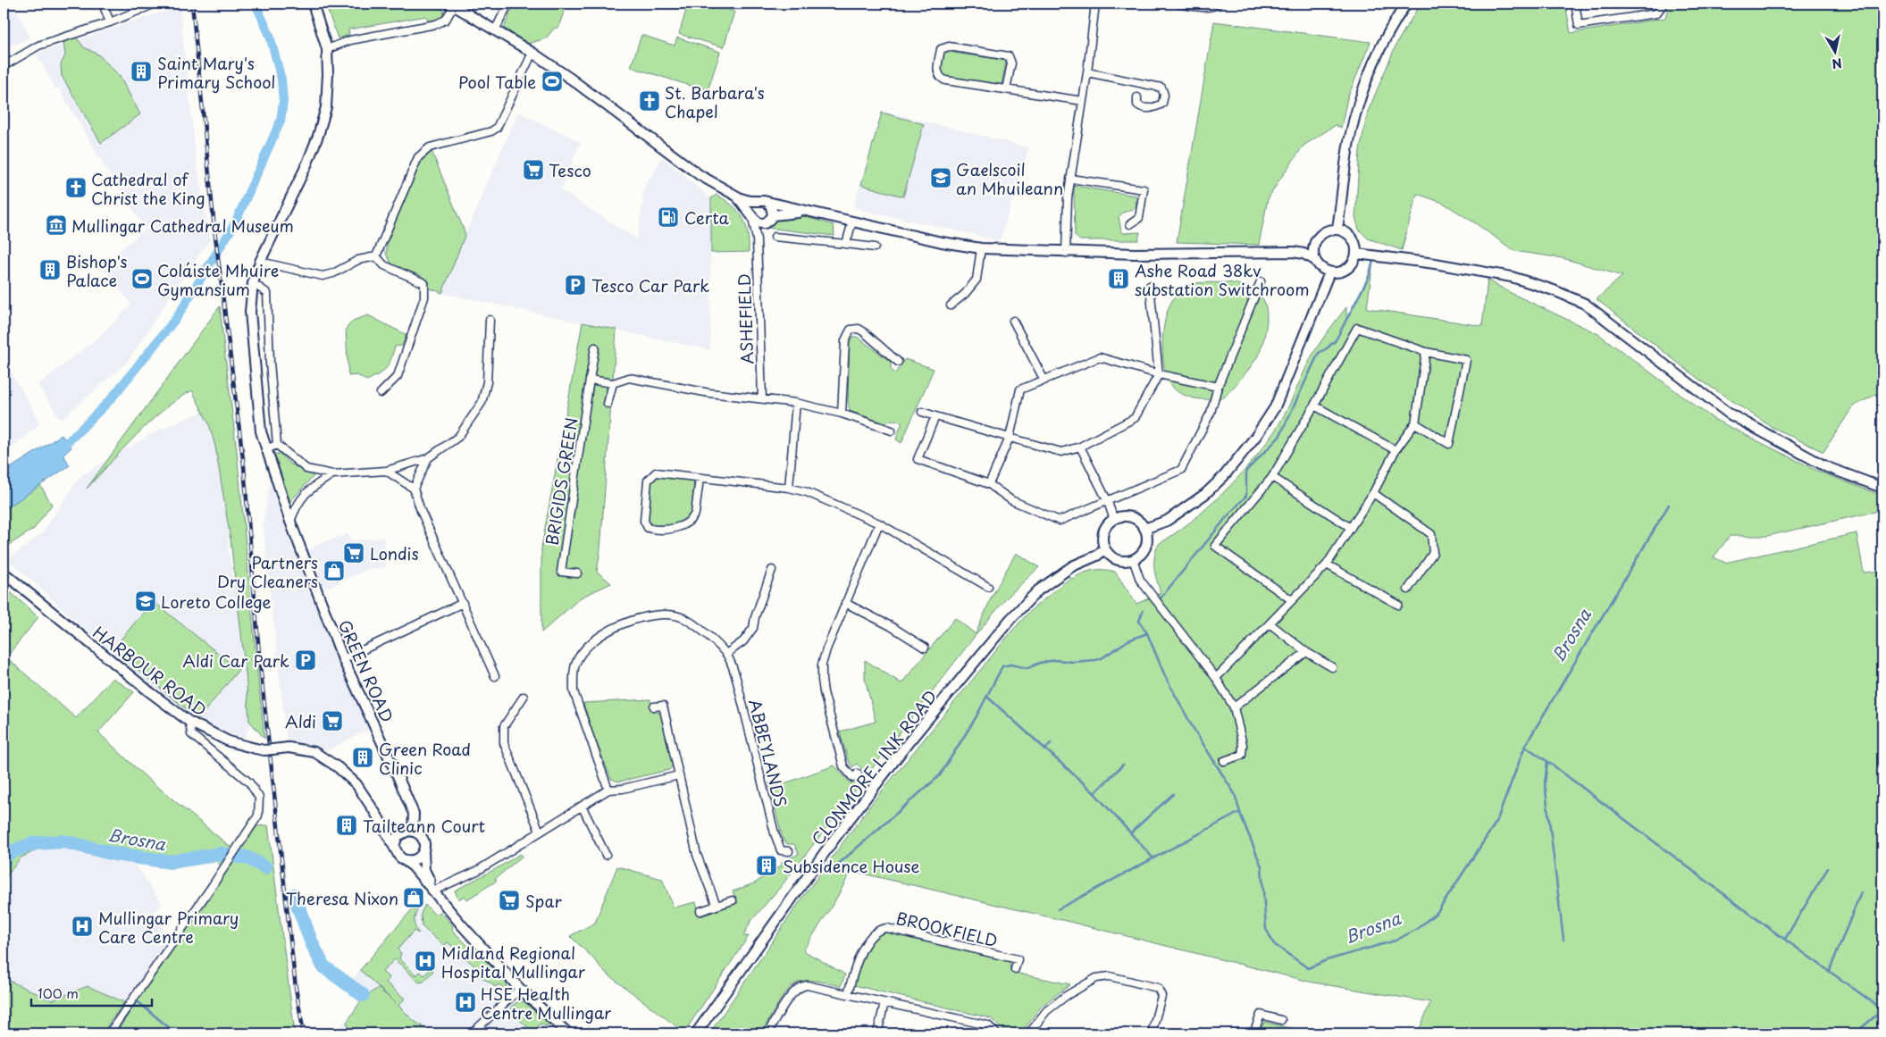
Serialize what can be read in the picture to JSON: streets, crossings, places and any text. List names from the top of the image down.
{
  "streets": {
    "street": [
      "ASHEFIELD",
      "BRIGIDS GREEN",
      "HARBOUR ROAD",
      "GREEN ROAD",
      "ABBEYLANDS",
      "CLONMORE LINK ROAD",
      "BROOKFIELD"
    ]
  },
  "crossings": [
    ["HARBOUR ROAD", "GREEN ROAD"]
  ],
  "water": ["Brosna"],
  "places": {
    "building": [
      "Saint Mary's Primary School",
      "Bishop's Palace",
      "Ashe Road 38kv substation Switchroom",
      "Green Road Clinic",
      "Tailteann Court",
      "Subsidence House"
    ],
    "sports": ["Pool Table", "Coláiste Mhuire Gymansium"],
    "church": ["St. Barbara's Chapel", "Cathedral of Christ the King"],
    "supermarket": [
      "Tesco",
      "Londis",
      "Aldi",
      "Spar"
    ],
    "school or university": ["Gaelscoil an Mhuileann", "Loreto College"],
    "fuel station": ["Certa"],
    "museum": ["Mullingar Cathedral Museum"],
    "parking": ["Tesco Car Park", "Aldi Car Park"],
    "shop": ["Partners Dry Cleaners", "Theresa Nixon"],
    "hospital": ["Mullingar Primary Care Centre", "Midland Regional Hospital Mullingar", "HSE Health Centre Mullingar"]
  },
  "scale_bar": "100 m",
  "north": "bottom"
}
